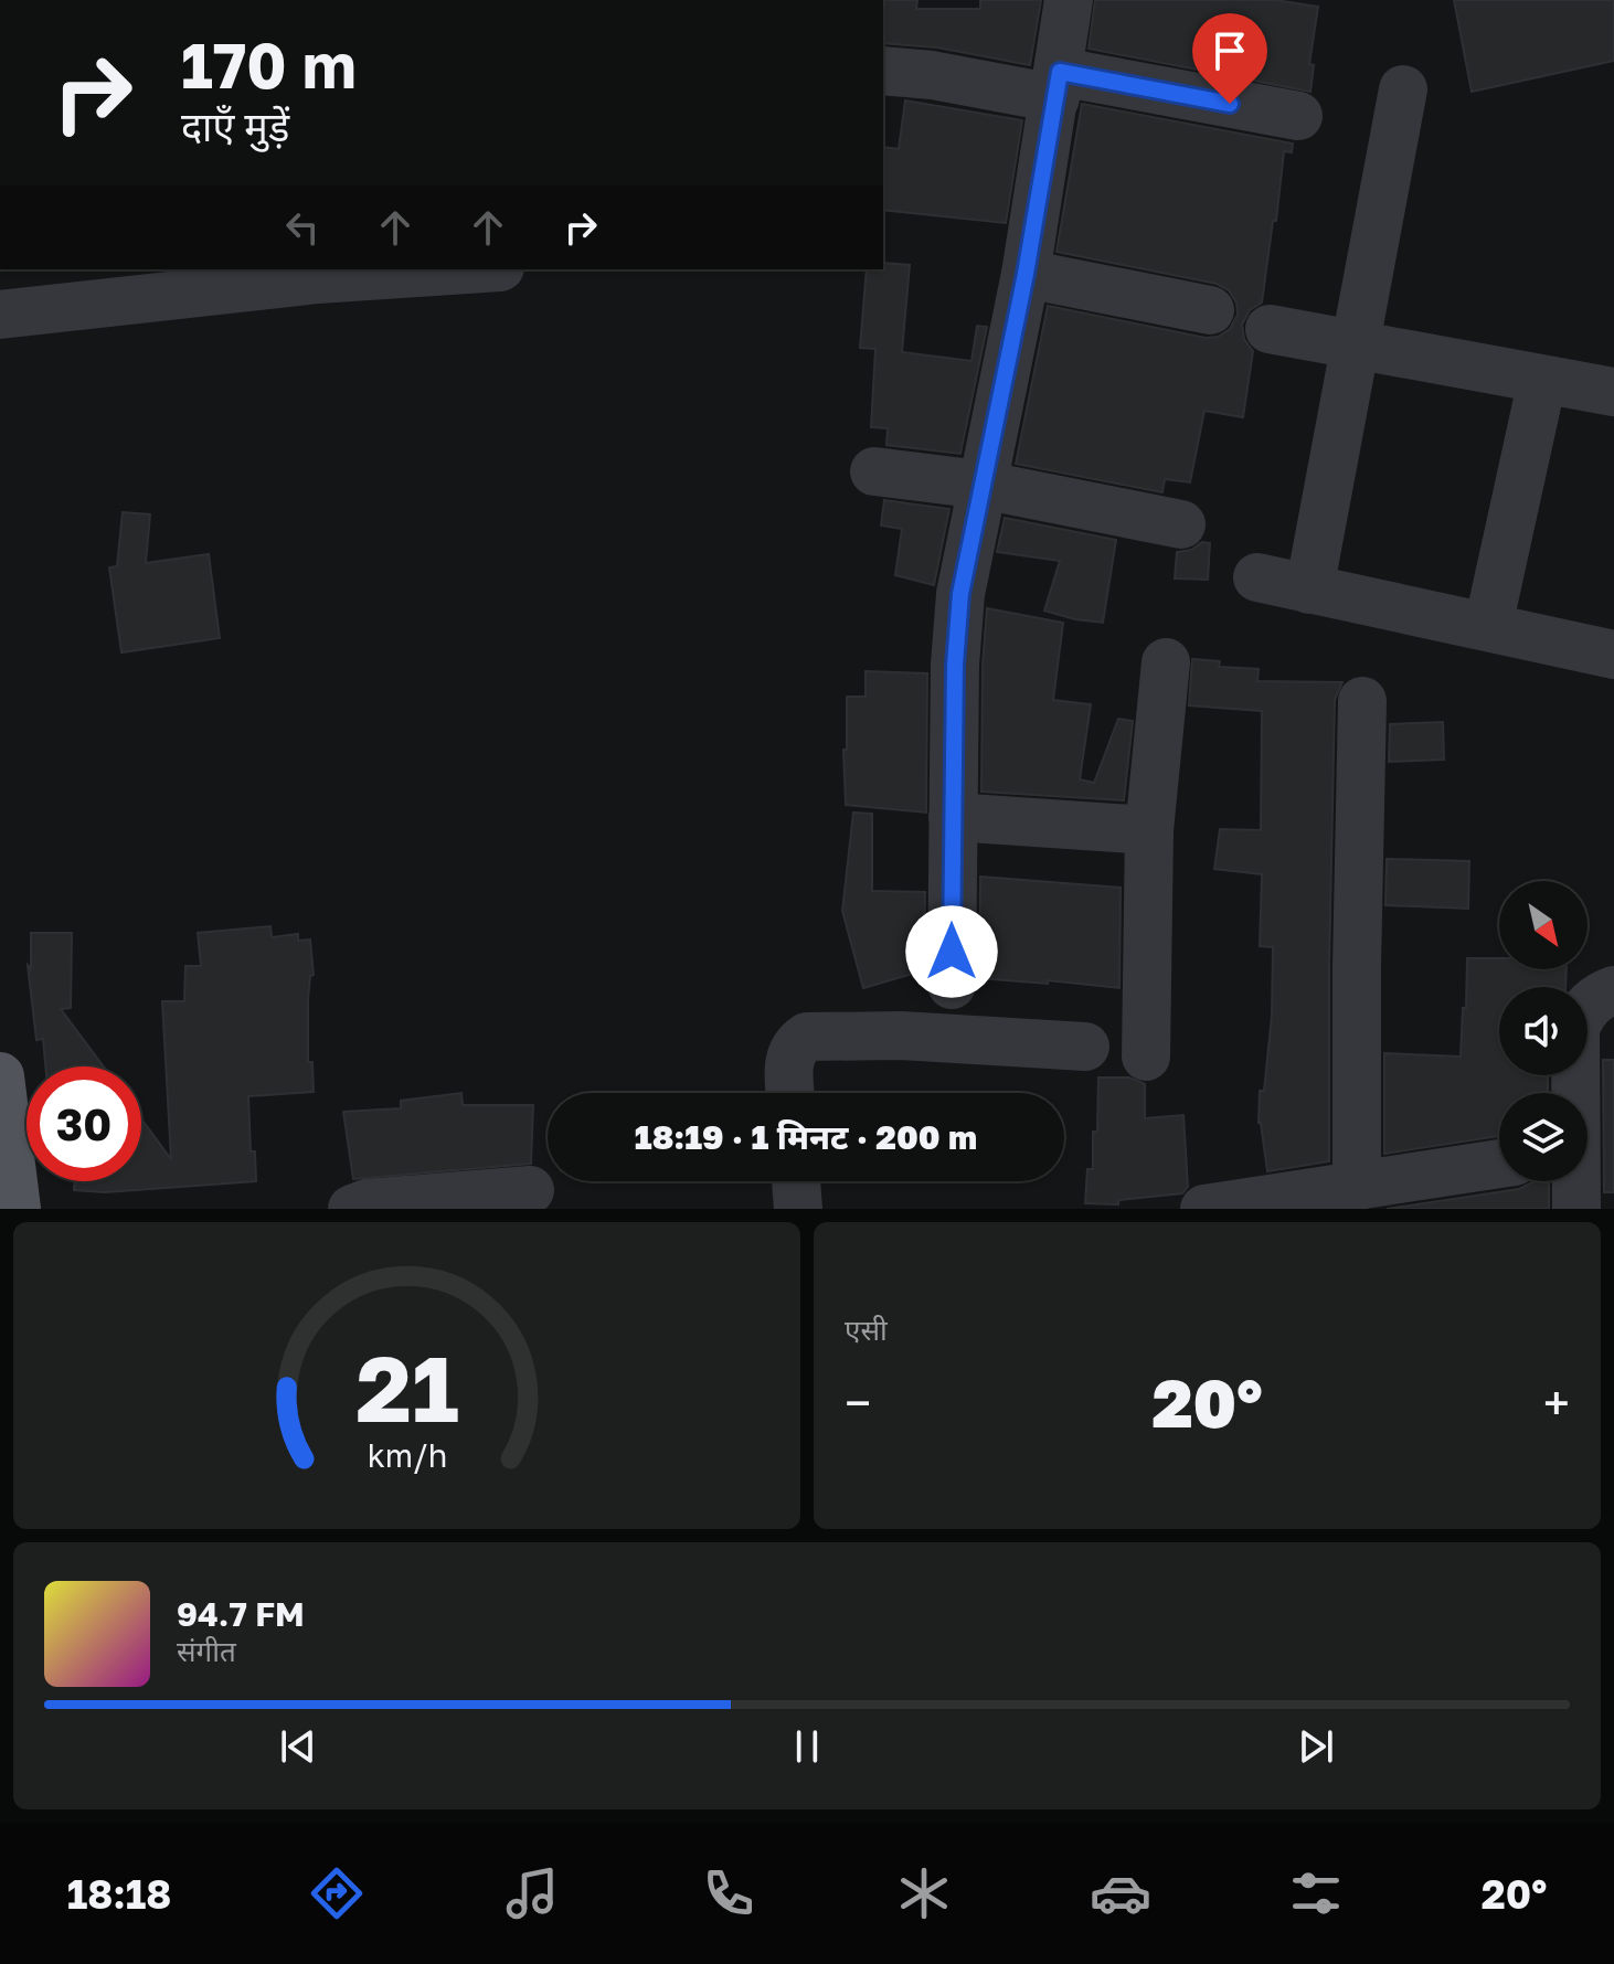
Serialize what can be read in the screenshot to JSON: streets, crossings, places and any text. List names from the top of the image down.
{
  "north": "bottom right",
  "page": {
    "turn": ["170 m", "दाएँ मुड़ें"],
    "limit": "30",
    "trip": "18:19 · 1 मिनट · 200 m",
    "tile": "एसी",
    "heat": ["−", "20°", "+"],
    "song": ["94.7 FM", "संगीत"],
    "tabs": ["18:18", "20°"],
    "gauge": ["21", "km/h"]
  }
}
